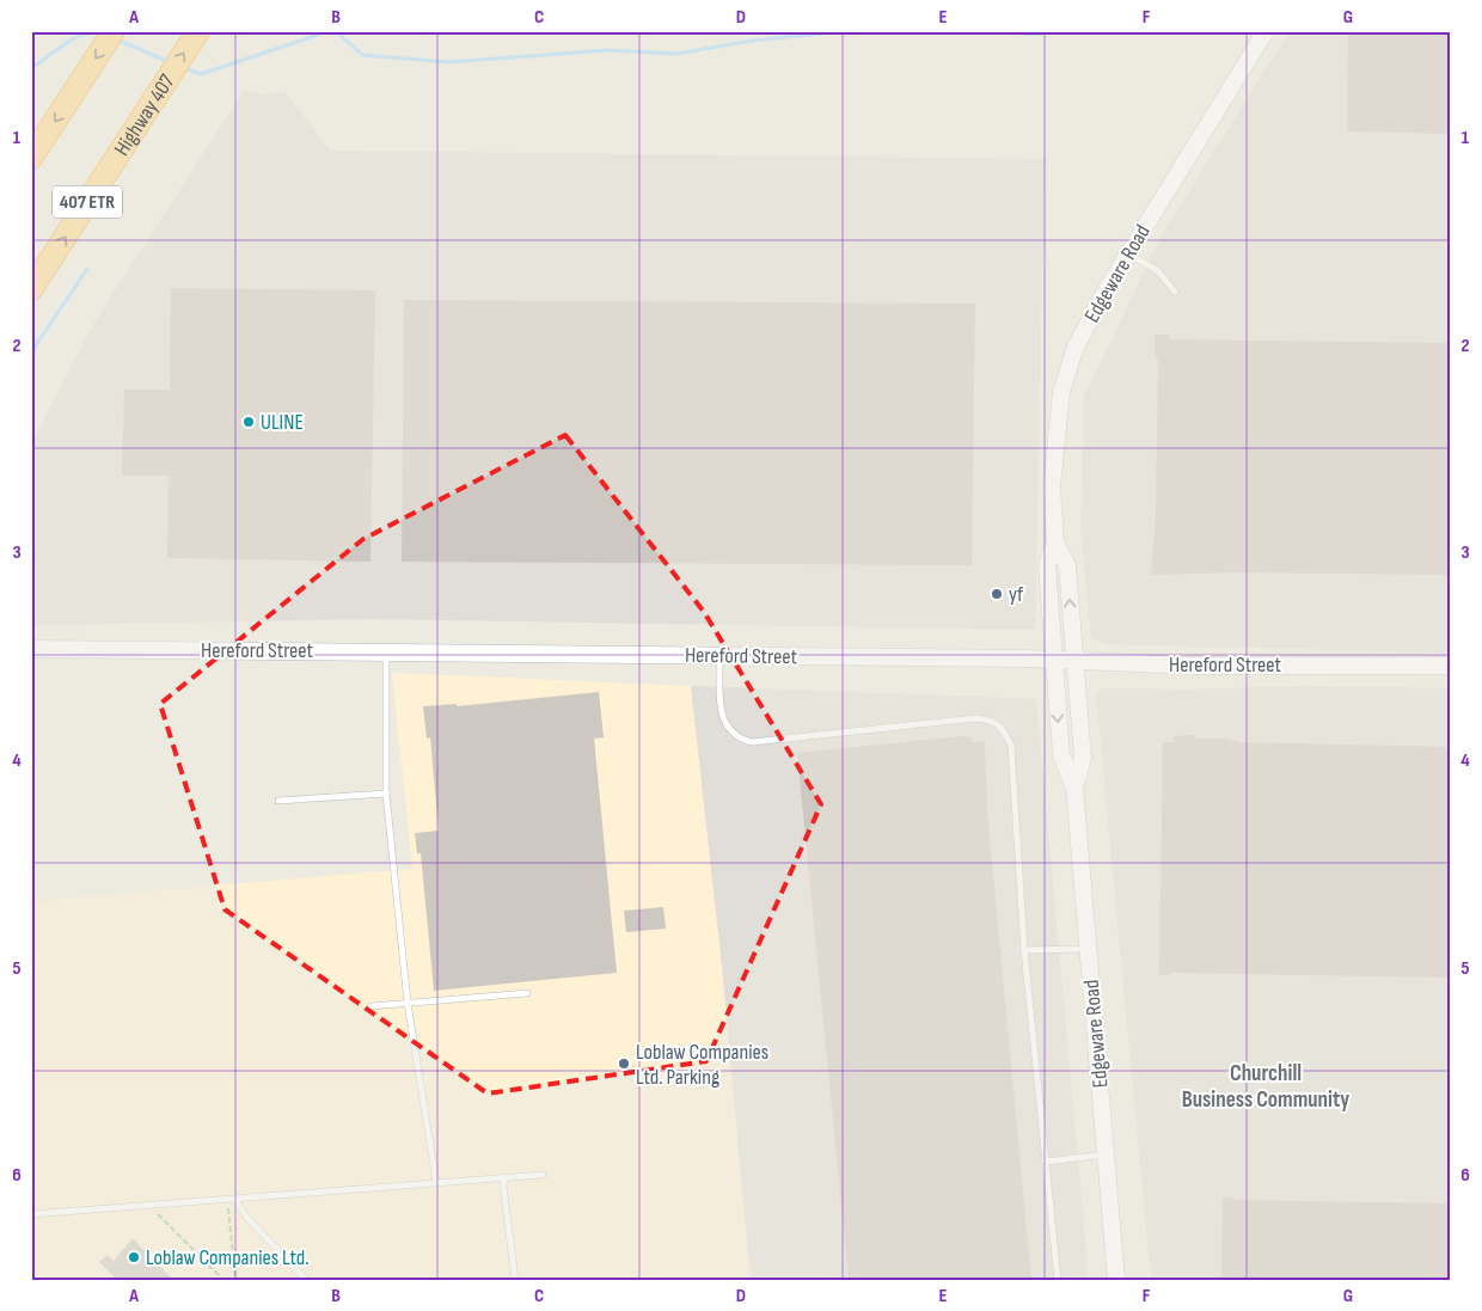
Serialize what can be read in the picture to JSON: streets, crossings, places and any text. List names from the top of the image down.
{
  "streets": {
    "highway": ["Highway 407", "407 ETR"],
    "street": ["Edgeware Road", "Hereford Street"]
  },
  "crossings": [
    ["Edgeware Road", "Hereford Street"]
  ],
  "districts": ["Churchill Business Community"],
  "places": [
    "ULINE",
    "yf",
    "Loblaw Companies Ltd. Parking",
    "Loblaw Companies Ltd."
  ],
  "grid": {
    "columns": [
      "A",
      "B",
      "C",
      "D",
      "E",
      "F",
      "G"
    ],
    "rows": [
      "1",
      "2",
      "3",
      "4",
      "5",
      "6"
    ]
  }
}
